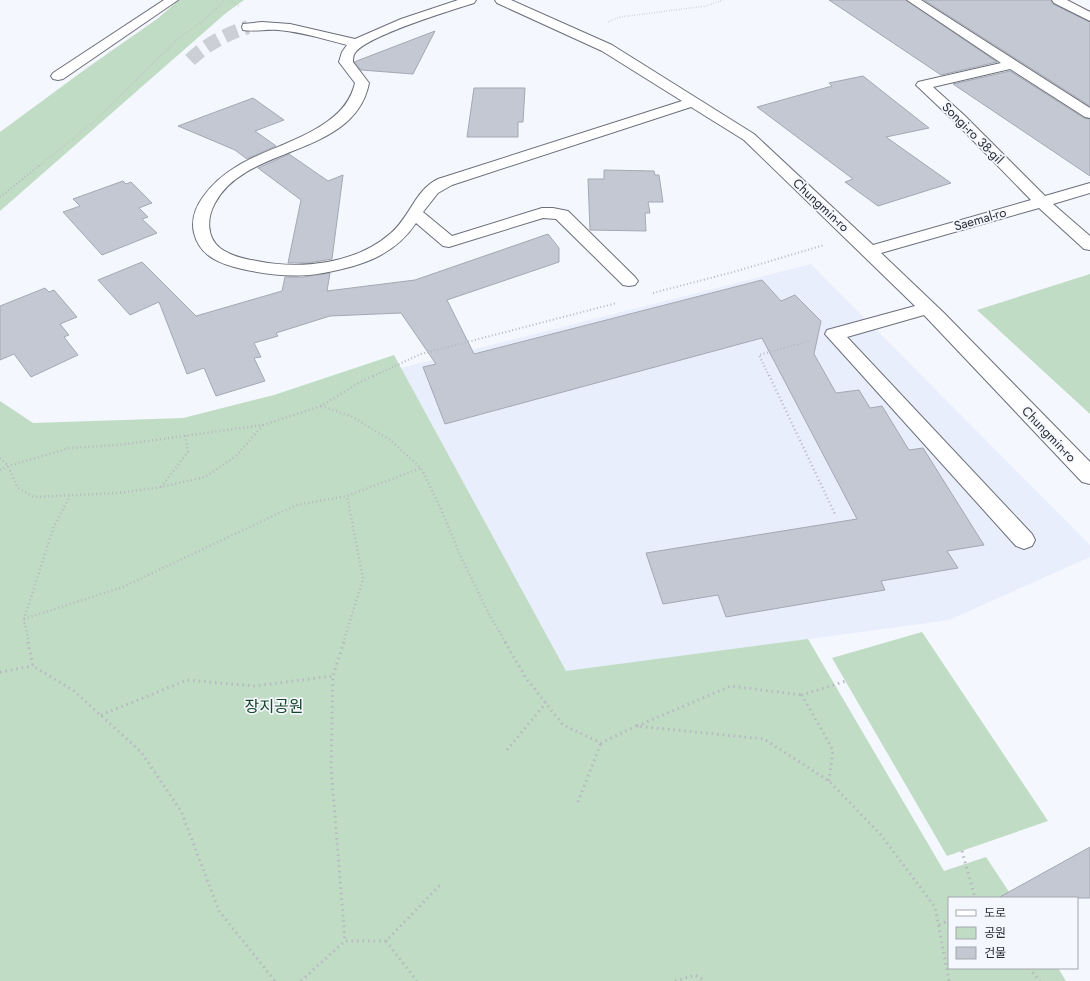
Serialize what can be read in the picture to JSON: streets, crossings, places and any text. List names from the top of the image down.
{
  "streets": {
    "street": ["Songi-ro 38-gil", "Chungmin-ro", "Saemal-ro"]
  },
  "crossings": [
    ["Songi-ro 38-gil", "Saemal-ro"],
    ["Chungmin-ro", "Saemal-ro"]
  ],
  "parks": ["장지공원"],
  "legend": ["도로", "공원", "건물"]
}
